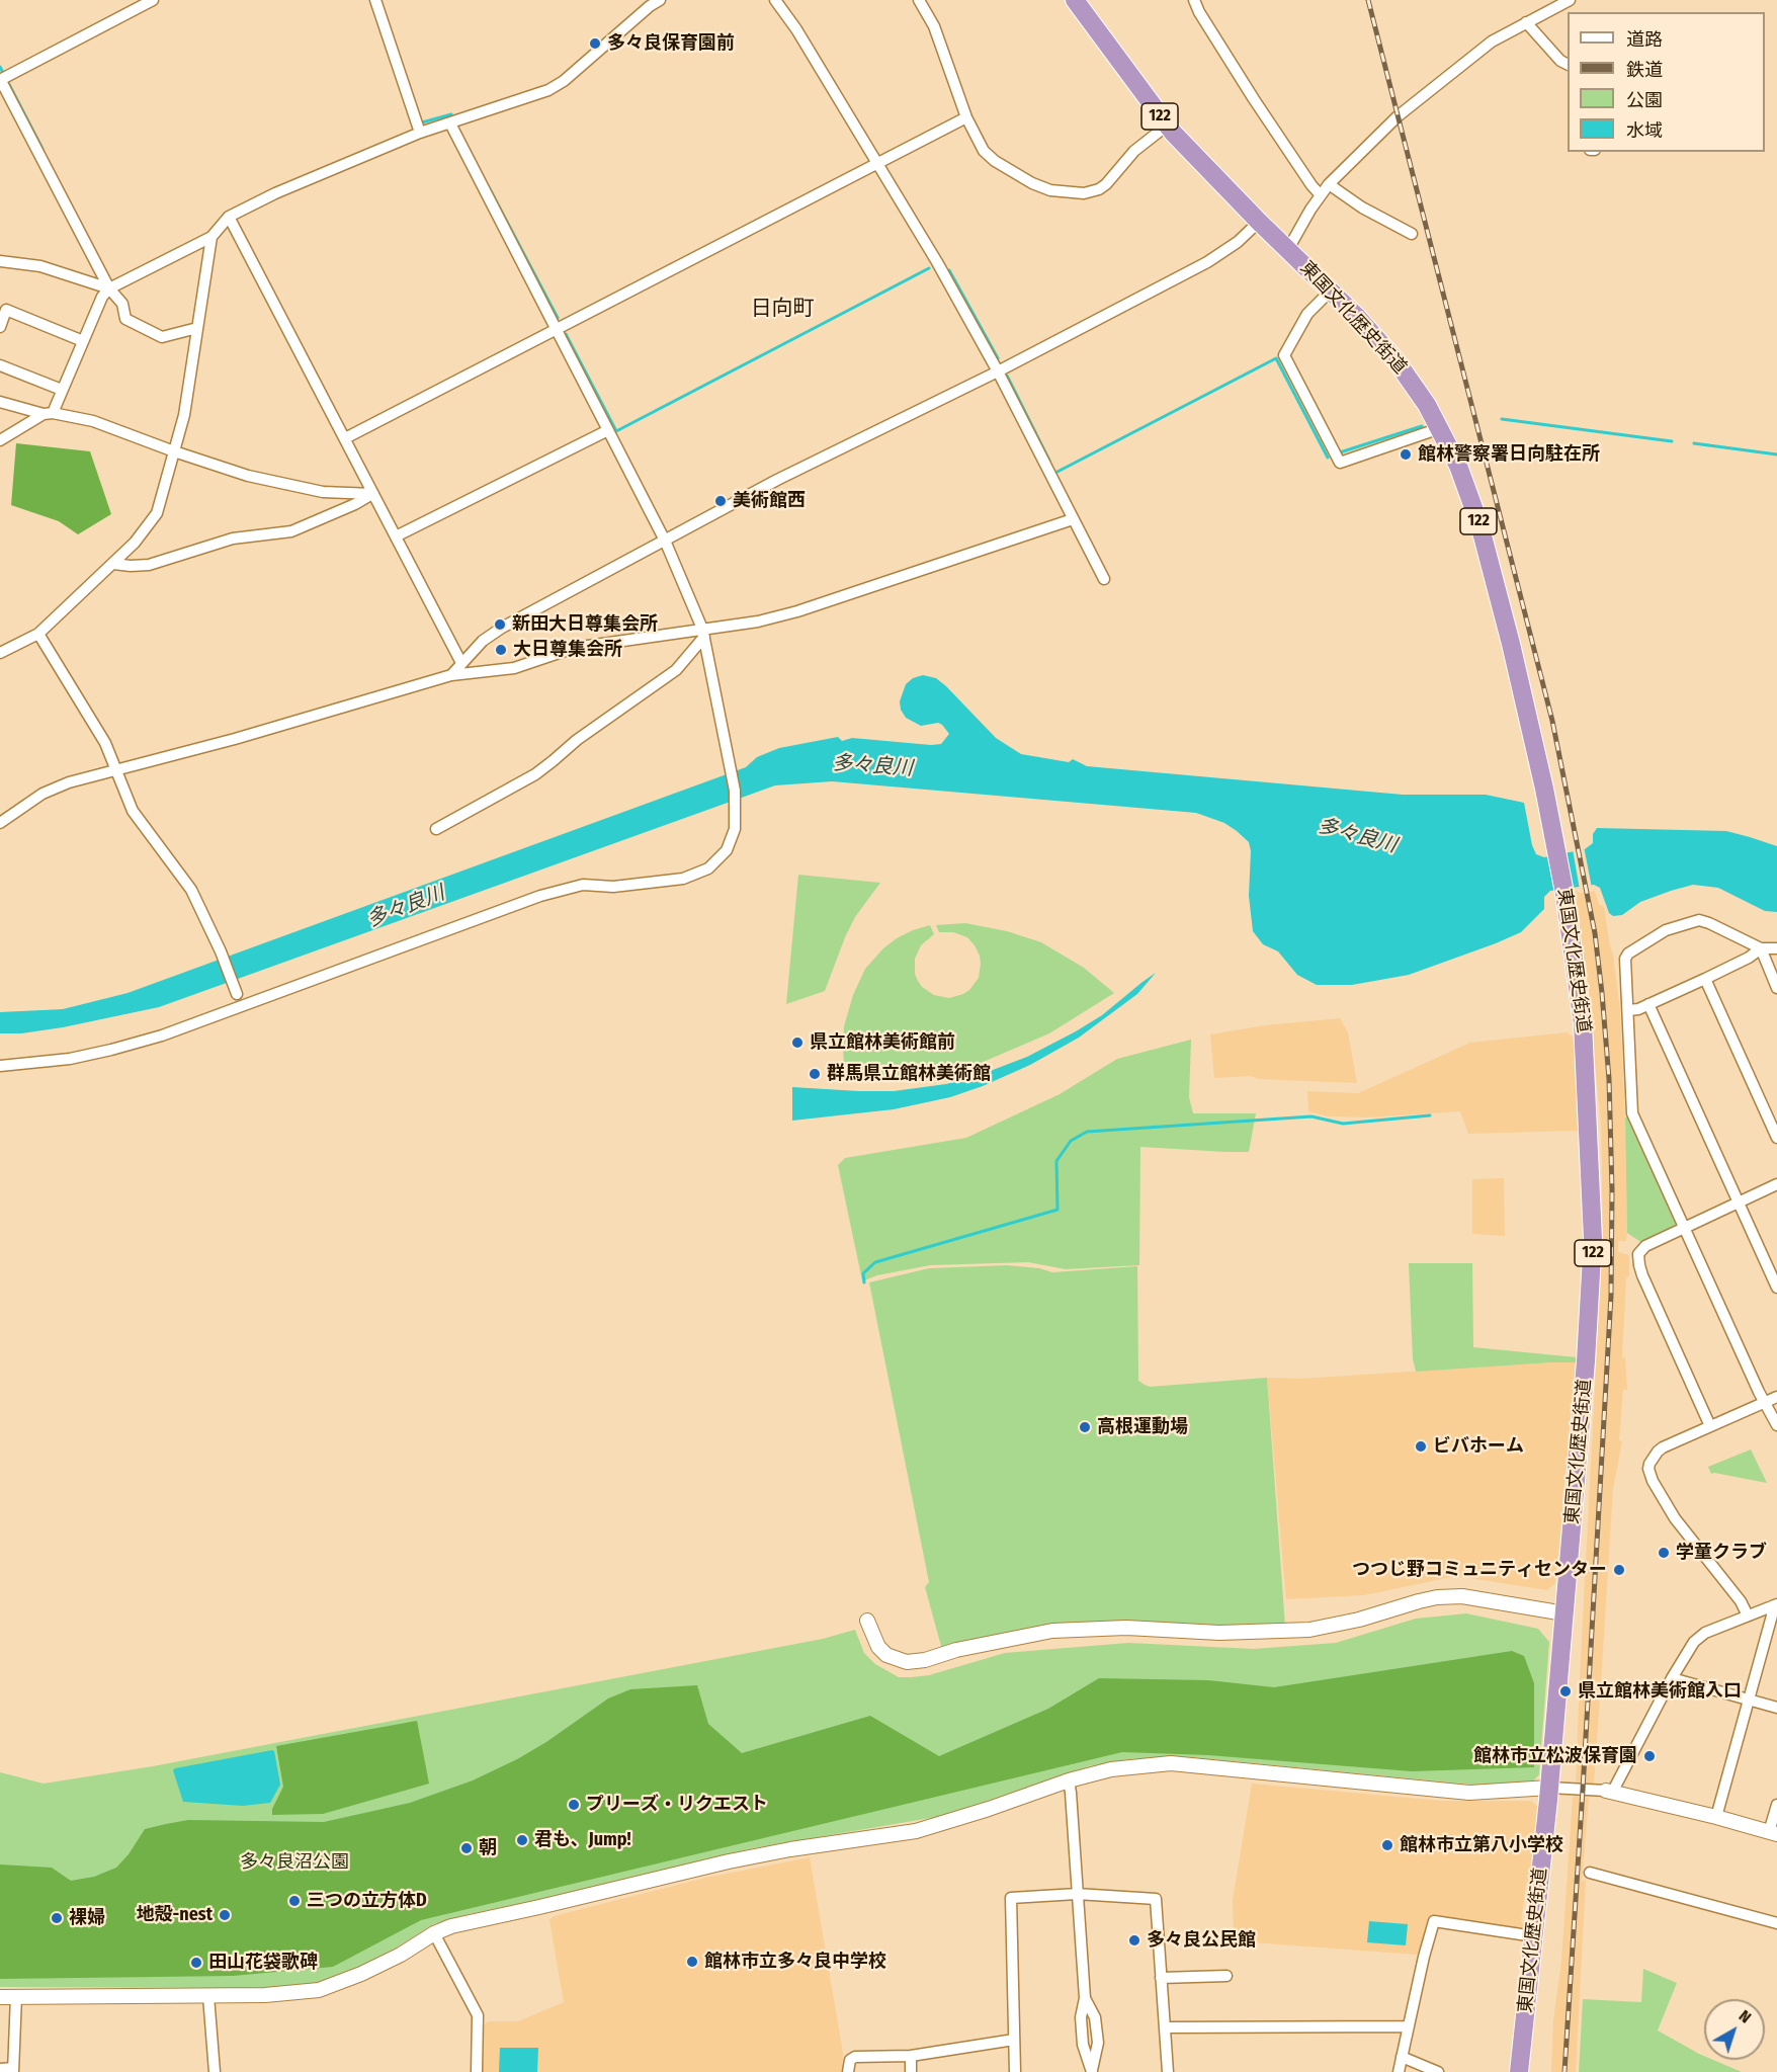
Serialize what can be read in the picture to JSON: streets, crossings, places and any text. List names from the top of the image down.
{
  "streets": {
    "highway": ["122", "東国文化歴史街道"]
  },
  "districts": ["日向町"],
  "water": ["多々良川"],
  "parks": ["多々良沼公園"],
  "places": [
    "多々良保育園前",
    "館林警察署日向駐在所",
    "美術館西",
    "新田大日尊集会所",
    "大日尊集会所",
    "県立館林美術館前",
    "群馬県立館林美術館",
    "高根運動場",
    "ビバホーム",
    "学童クラブ",
    "つつじ野コミュニティセンター",
    "県立館林美術館入口",
    "館林市立松波保育園",
    "プリーズ・リクエスト",
    "君も、Jump!",
    "館林市立第八小学校",
    "朝",
    "三つの立方体D",
    "地殻-nest",
    "裸婦",
    "多々良公民館",
    "館林市立多々良中学校",
    "田山花袋歌碑"
  ],
  "legend": [
    "道路",
    "鉄道",
    "公園",
    "水域"
  ],
  "north": "top right"
}
